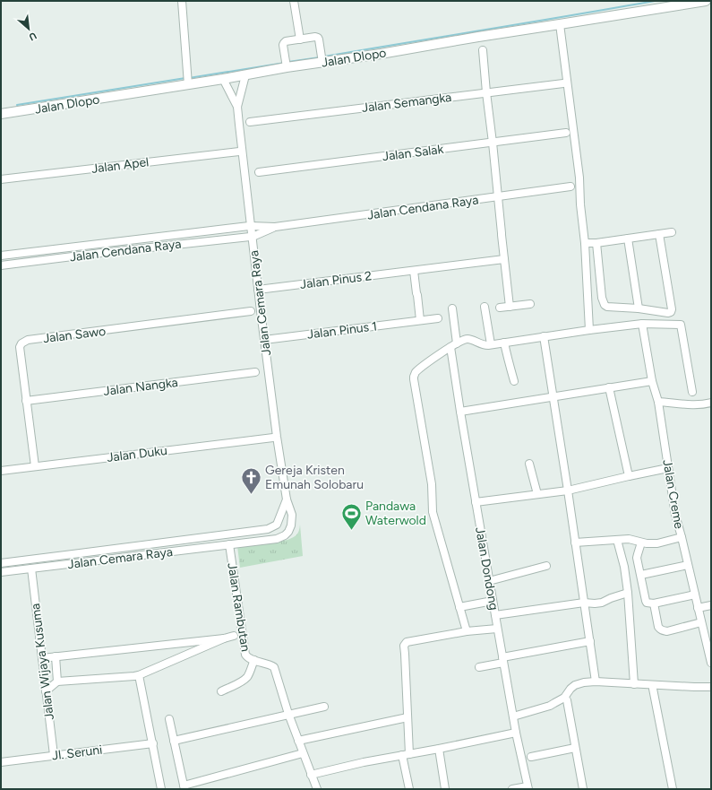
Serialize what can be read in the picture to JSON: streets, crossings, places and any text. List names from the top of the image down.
{
  "streets": {
    "street": [
      "Jalan Dlopo",
      "Jalan Semangka",
      "Jalan Salak",
      "Jalan Apel",
      "Jalan Cendana Raya",
      "Jalan Pinus 2",
      "Jalan Cemara Raya",
      "Jalan Pinus 1",
      "Jalan Sawo",
      "Jalan Nangka",
      "Jalan Duku",
      "Jalan Creme",
      "Jalan Dondong",
      "Jalan Rambutan",
      "Jalan Wijaya Kusuma",
      "Jl. Seruni"
    ]
  },
  "crossings": [
    ["Jalan Cendana Raya", "Jalan Cemara Raya"],
    ["Jalan Pinus 2", "Jalan Cemara Raya"],
    ["Jalan Cemara Raya", "Jalan Pinus 1"],
    ["Jalan Cemara Raya", "Jalan Rambutan"],
    ["Jalan Cemara Raya", "Jalan Wijaya Kusuma"],
    ["Jalan Sawo", "Jalan Nangka"],
    ["Jalan Sawo", "Jalan Duku"],
    ["Jalan Wijaya Kusuma", "Jl. Seruni"]
  ],
  "places": {
    "church": ["Gereja Kristen Emunah Solobaru"],
    "sports": ["Pandawa Waterwold"]
  },
  "north": "bottom right"
}
